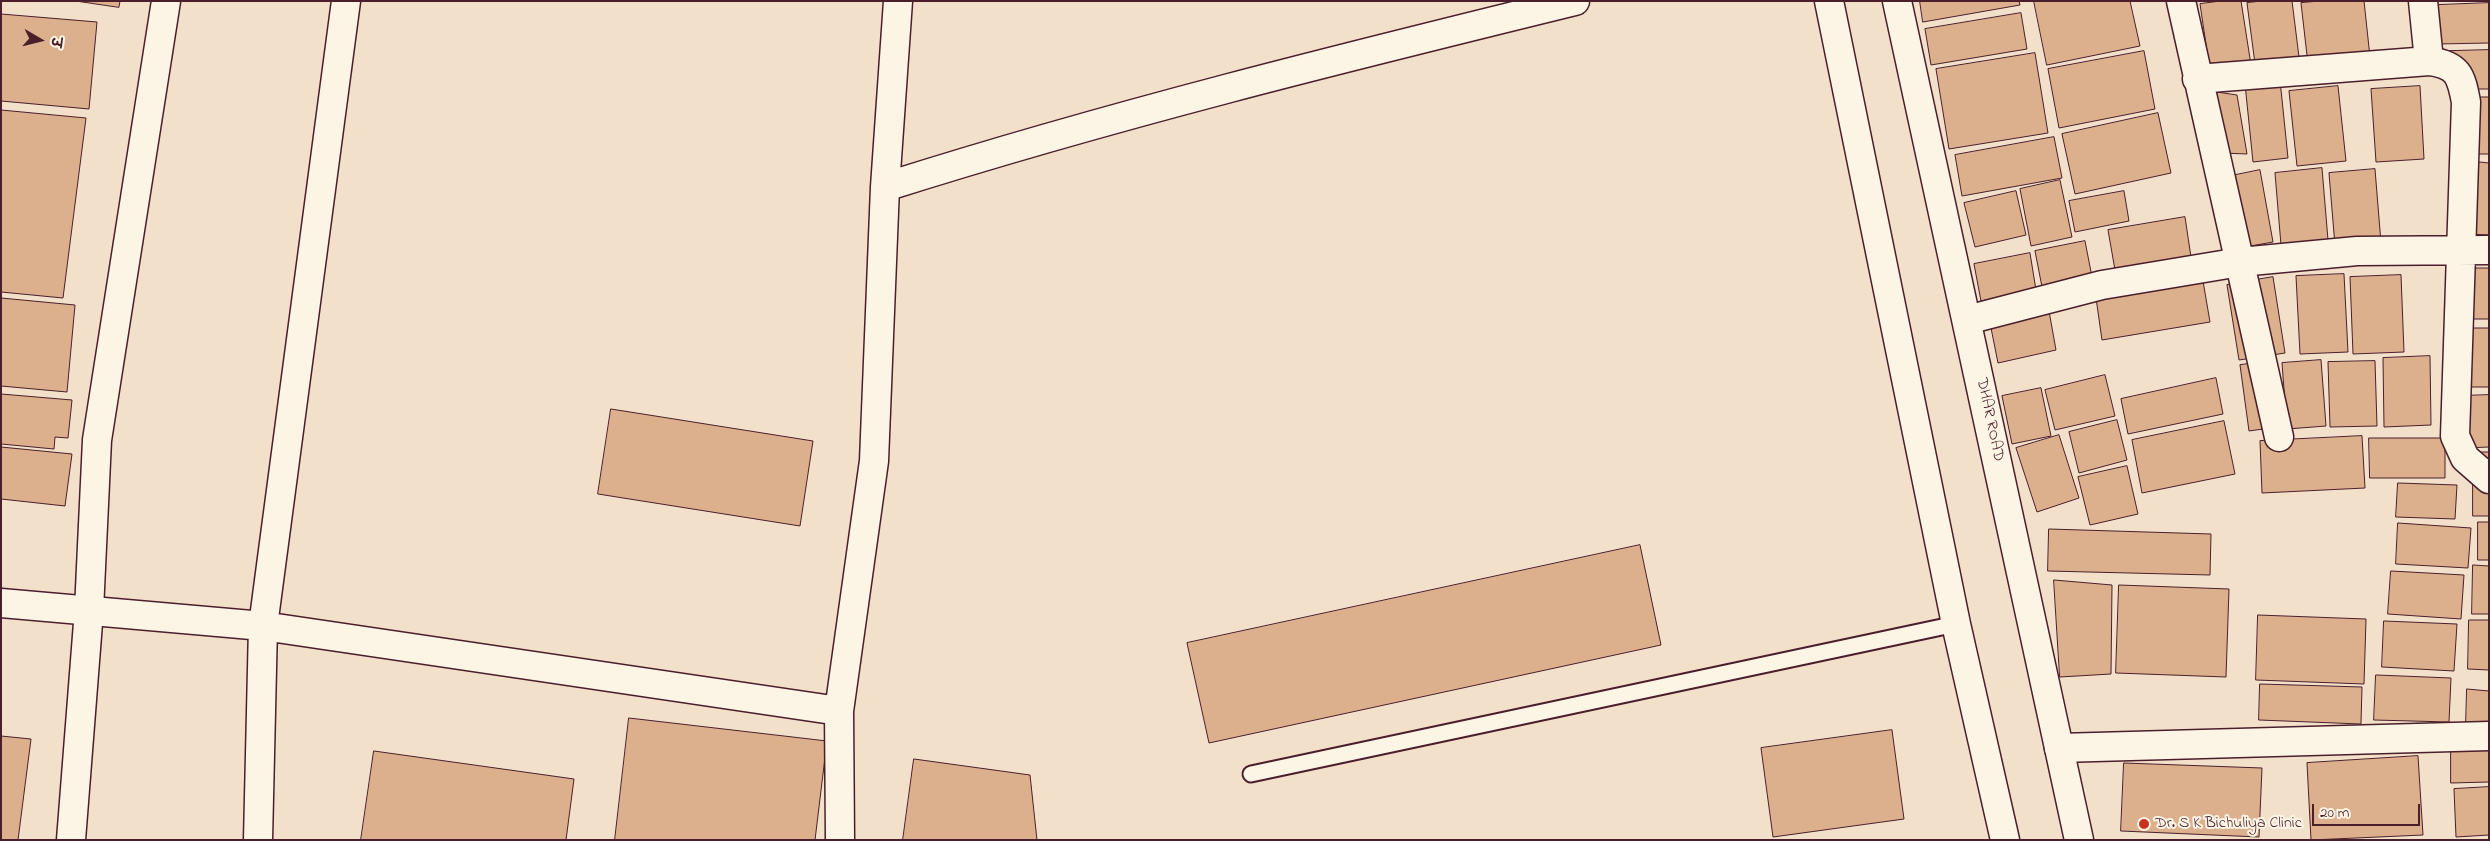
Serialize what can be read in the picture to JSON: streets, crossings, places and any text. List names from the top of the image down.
{
  "streets": {
    "street": ["DHAR ROAD"]
  },
  "places": ["Dr. S K Bichuliya Clinic"],
  "scale_bar": "20 m",
  "north": "right"
}
